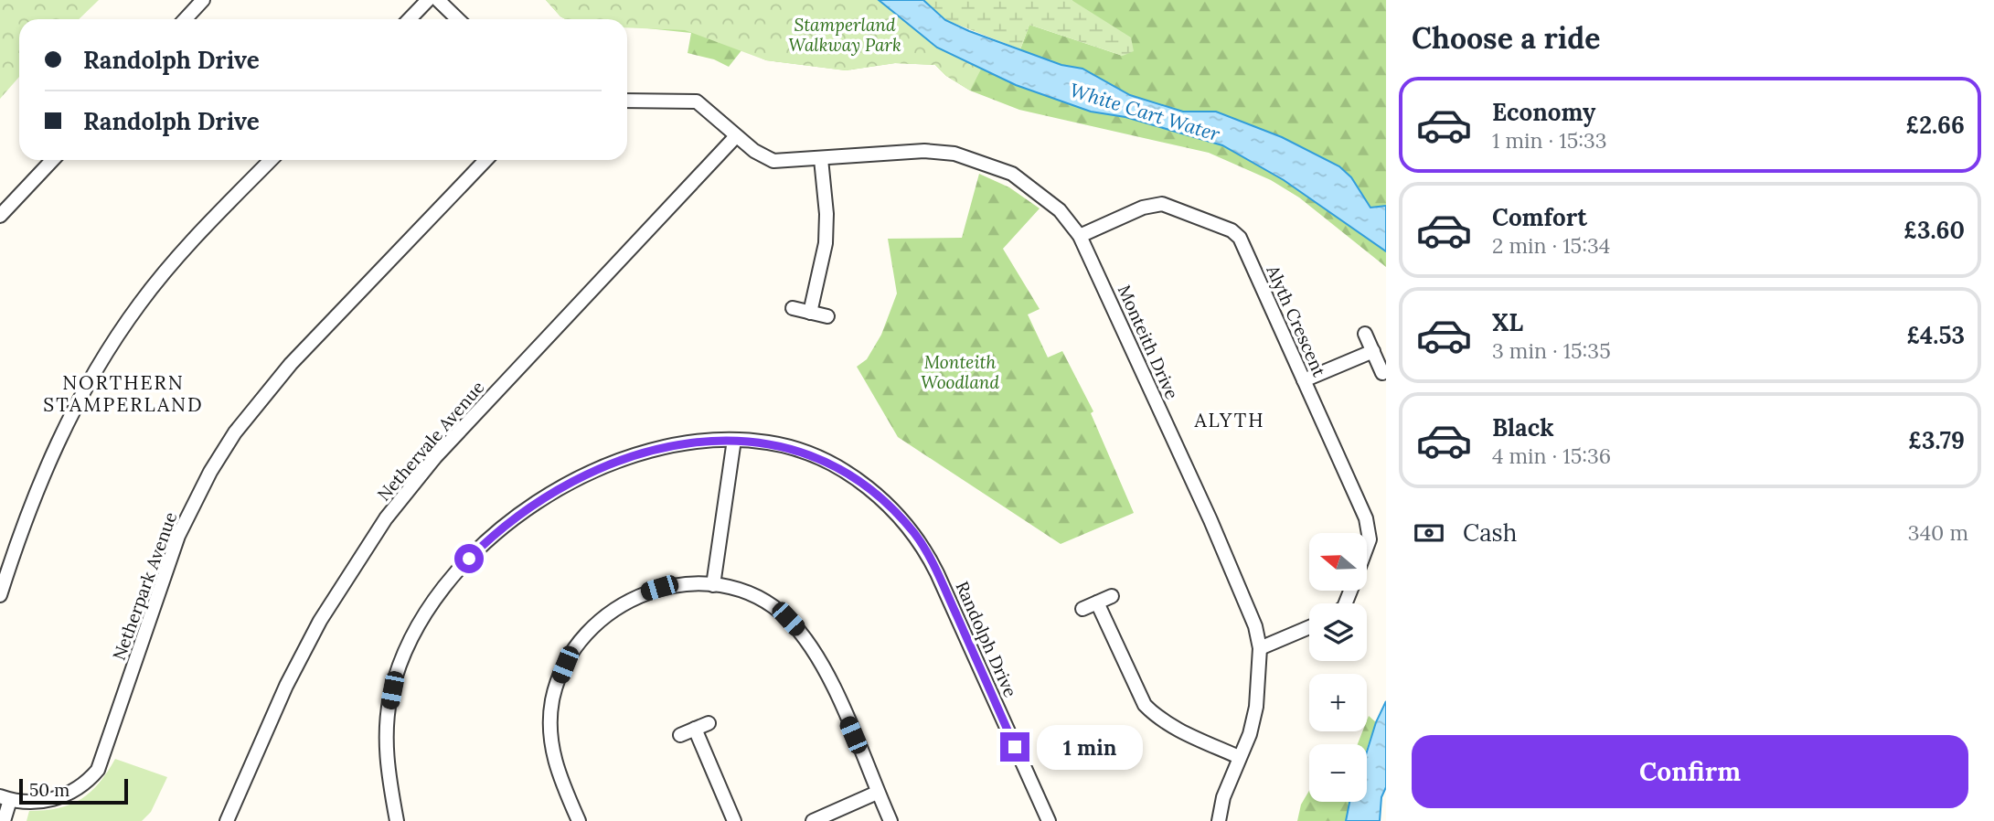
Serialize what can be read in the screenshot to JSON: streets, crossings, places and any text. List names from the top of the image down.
{
  "streets": {
    "street": [
      "Alyth Crescent",
      "Monteith Drive",
      "Nethervale Avenue",
      "Netherpark Avenue",
      "Randolph Drive"
    ]
  },
  "crossings": [
    ["Alyth Crescent", "Monteith Drive"],
    ["Monteith Drive", "Nethervale Avenue"]
  ],
  "districts": ["NORTHERN STAMPERLAND", "ALYTH"],
  "water": ["White Cart Water"],
  "parks": ["Stamperland Walkway Park", "Monteith Woodland"],
  "scale_bar": "50 m",
  "north": "left",
  "page": {
    "heading": "Choose a ride",
    "banner": ["Randolph Drive", "Randolph Drive"],
    "list": [
      {
        "name": "Economy",
        "note": "1 min · 15:33",
        "value": "£2.66"
      },
      {
        "name": "Comfort",
        "note": "2 min · 15:34",
        "value": "£3.60"
      },
      {
        "name": "XL",
        "note": "3 min · 15:35",
        "value": "£4.53"
      },
      {
        "name": "Black",
        "note": "4 min · 15:36",
        "value": "£3.79"
      }
    ],
    "pay": ["Cash", "340 m"],
    "map_buttons": ["+", "−"],
    "buttons": "Confirm",
    "bubble": "1 min",
    "scale": "50 m"
  }
}
